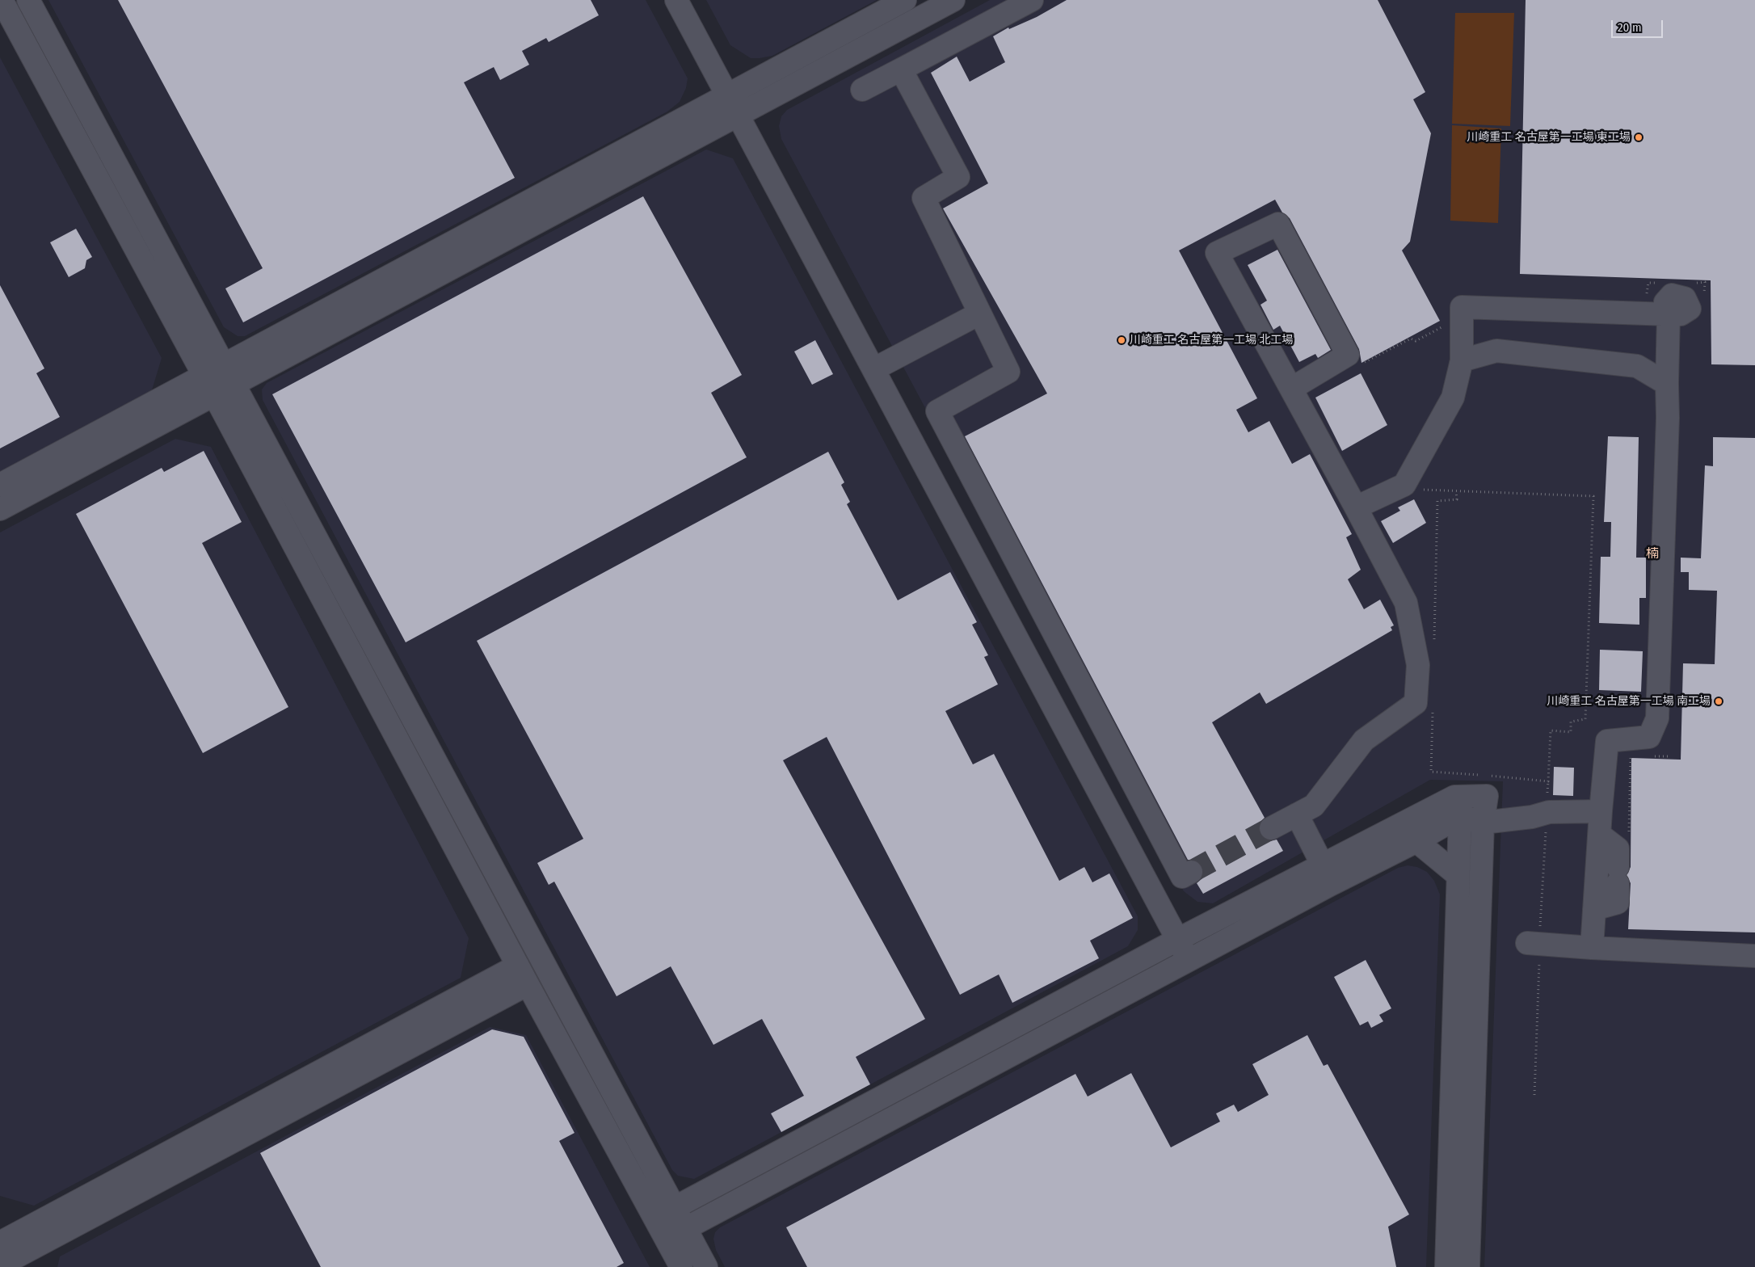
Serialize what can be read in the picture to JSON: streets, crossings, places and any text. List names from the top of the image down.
{
  "districts": ["楠"],
  "places": ["川崎重工 名古屋第一工場 東工場", "川崎重工 名古屋第一工場 北工場", "川崎重工 名古屋第一工場 南工場"],
  "scale_bar": "20 m"
}
